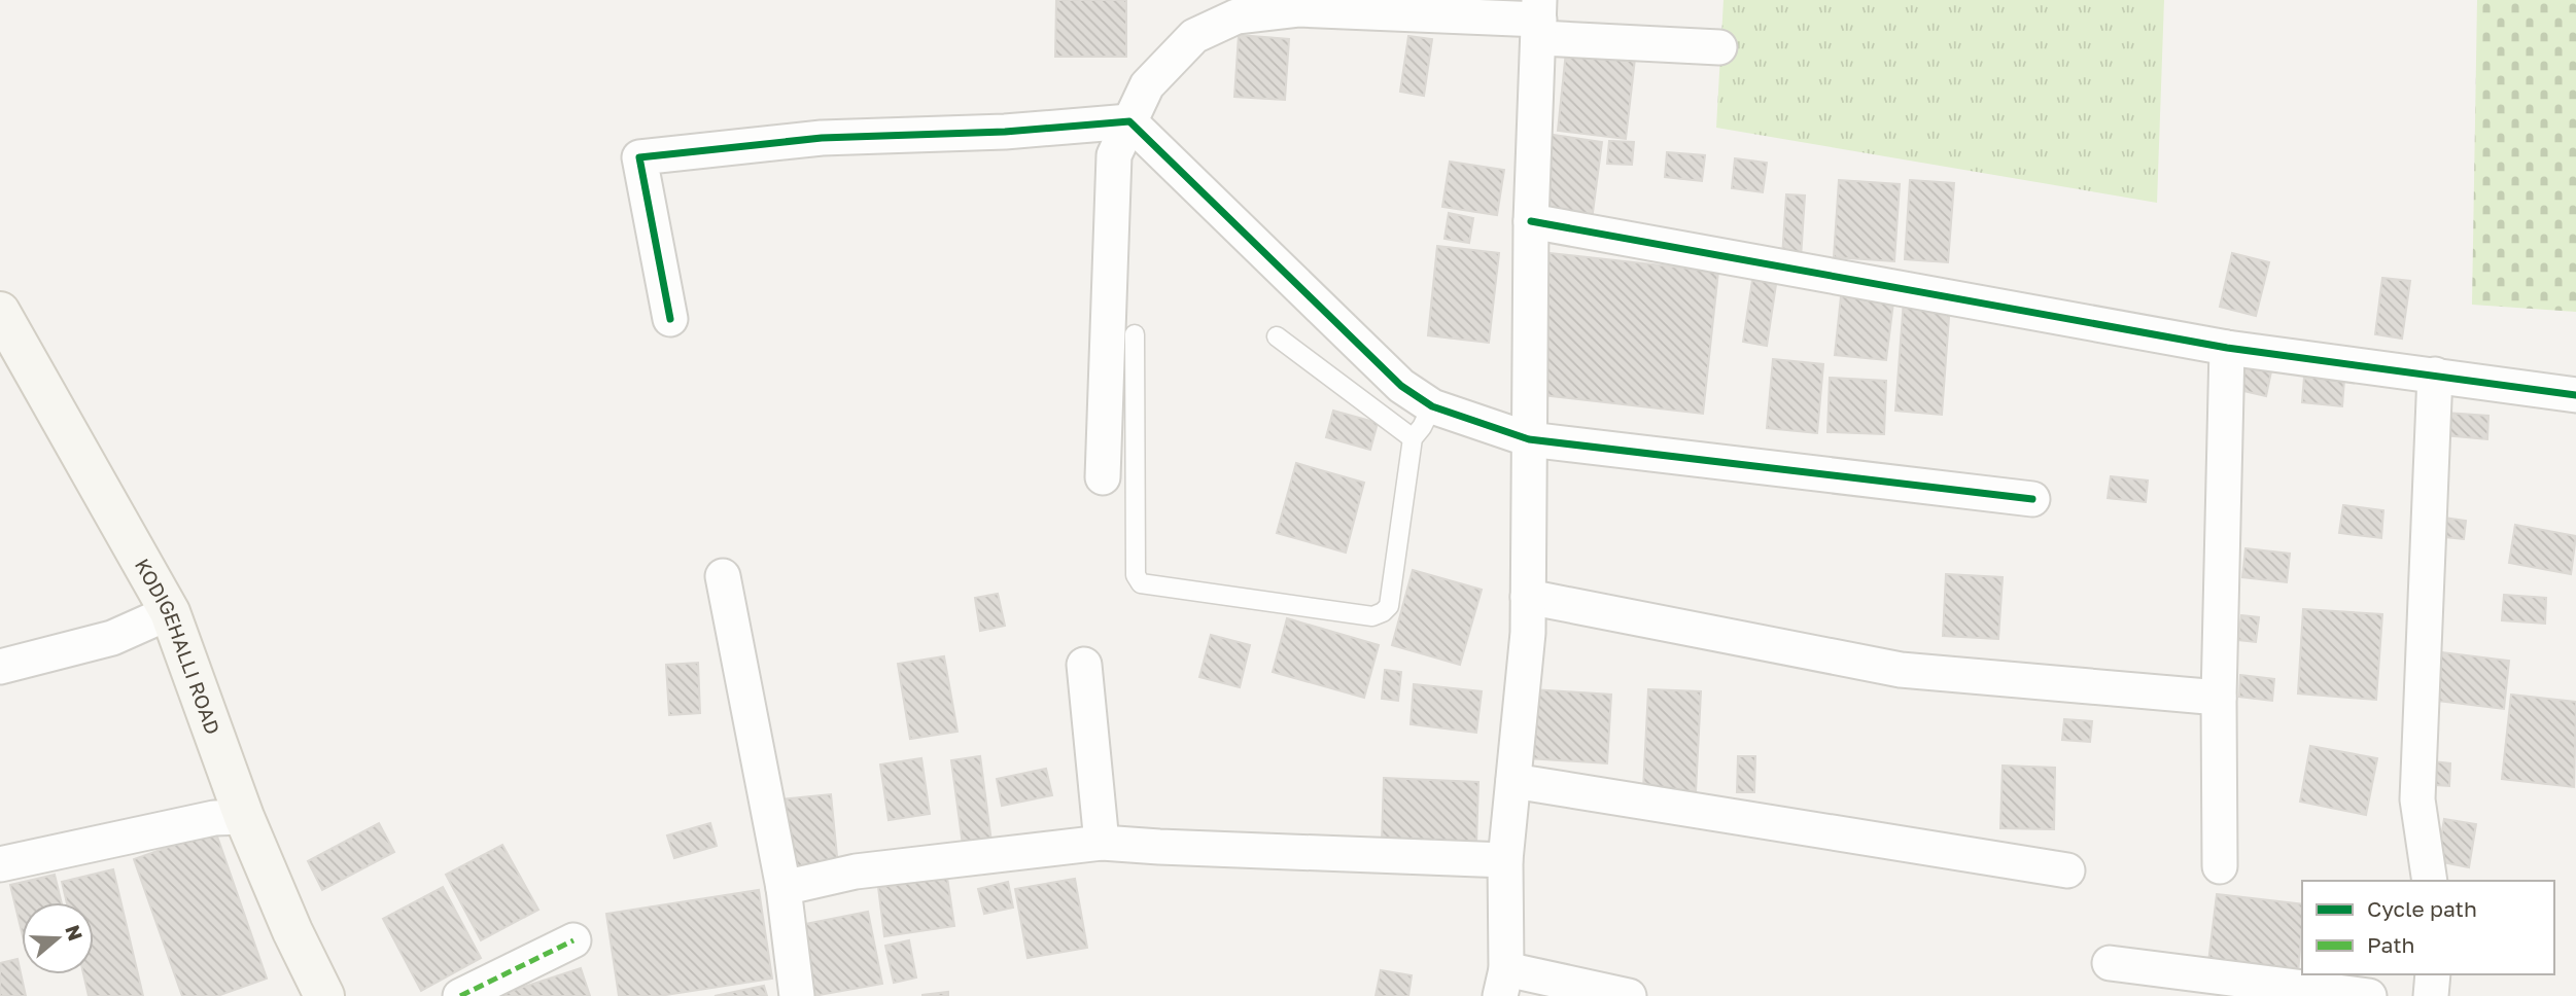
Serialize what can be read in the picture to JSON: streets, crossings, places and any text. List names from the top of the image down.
{
  "streets": {
    "street": ["KODIGEHALLI ROAD"]
  },
  "legend": ["Cycle path", "Path"],
  "north": "right"
}
